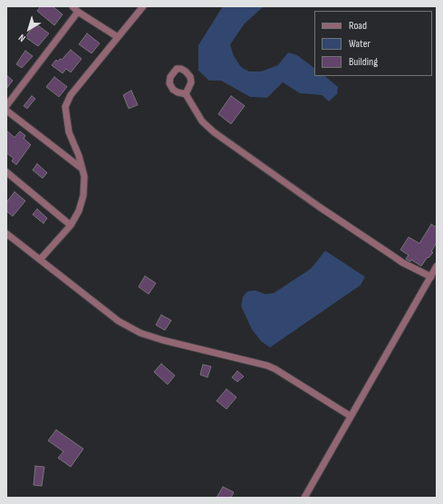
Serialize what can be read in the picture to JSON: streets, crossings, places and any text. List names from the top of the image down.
{
  "legend": ["Road", "Water", "Building"],
  "north": "bottom left"
}
